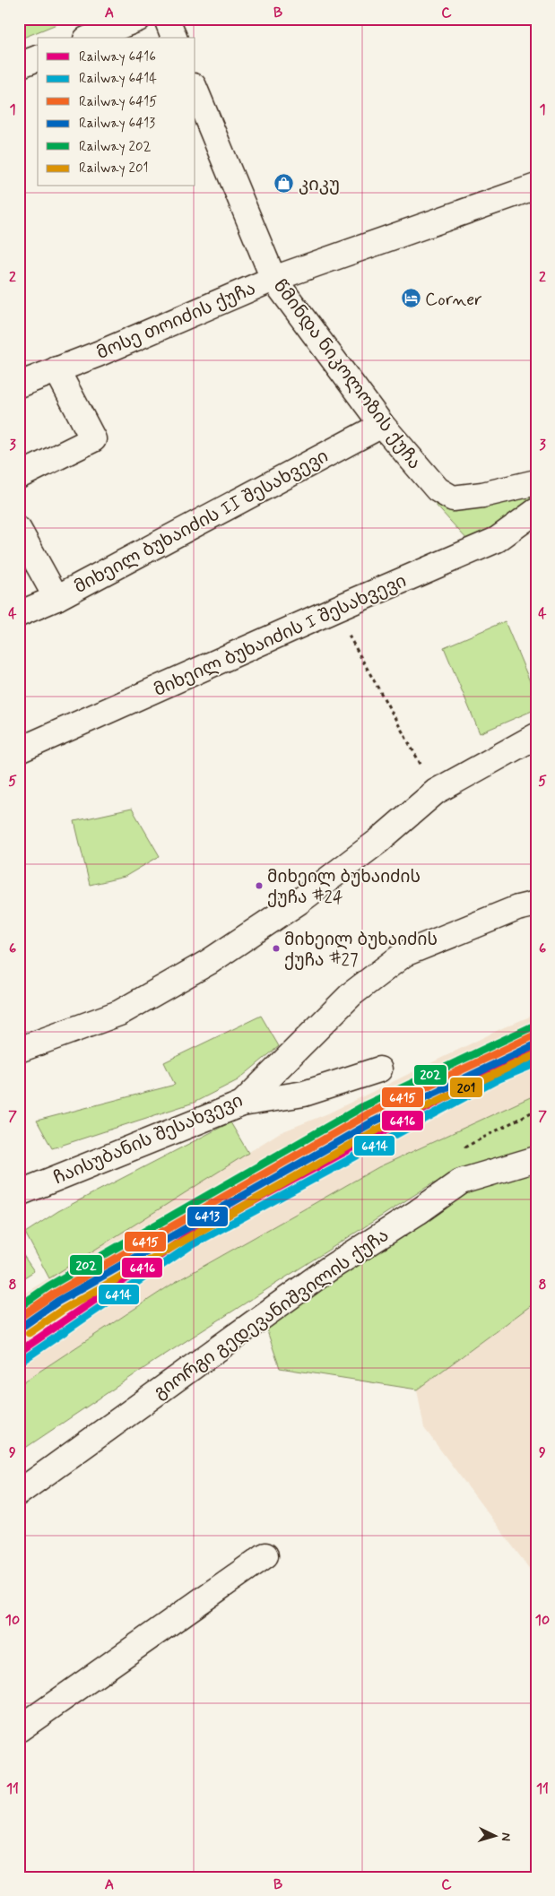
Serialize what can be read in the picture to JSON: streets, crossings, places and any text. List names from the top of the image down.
{
  "streets": {
    "street": [
      "მოსე თოიძის ქუჩა",
      "წმინდა ნიკოლოზის ქუჩა",
      "მიხეილ ბუხაიძის II შესახვევი",
      "მიხეილ ბუხაიძის I შესახვევი",
      "ჩაისუბანის შესახვევი",
      "გიორგი გედევანიშვილის ქუჩა"
    ]
  },
  "crossings": [
    ["მოსე თოიძის ქუჩა", "წმინდა ნიკოლოზის ქუჩა"],
    ["წმინდა ნიკოლოზის ქუჩა", "მიხეილ ბუხაიძის II შესახვევი"]
  ],
  "places": {
    "shop": ["კიკუ"],
    "hotel": ["Corner"],
    "other": ["მიხეილ ბუხაიძის ქუჩა #24", "მიხეილ ბუხაიძის ქუჩა #27"]
  },
  "lines": [
    "rail line 202",
    "rail line 6415",
    "rail line 6413",
    "rail line 6416",
    "rail line 201",
    "rail line 6414"
  ],
  "legend": [
    "Railway 6416",
    "Railway 6414",
    "Railway 6415",
    "Railway 6413",
    "Railway 202",
    "Railway 201"
  ],
  "north": "right",
  "grid": {
    "columns": ["A", "B", "C"],
    "rows": [
      "1",
      "2",
      "3",
      "4",
      "5",
      "6",
      "7",
      "8",
      "9",
      "10",
      "11"
    ]
  }
}
